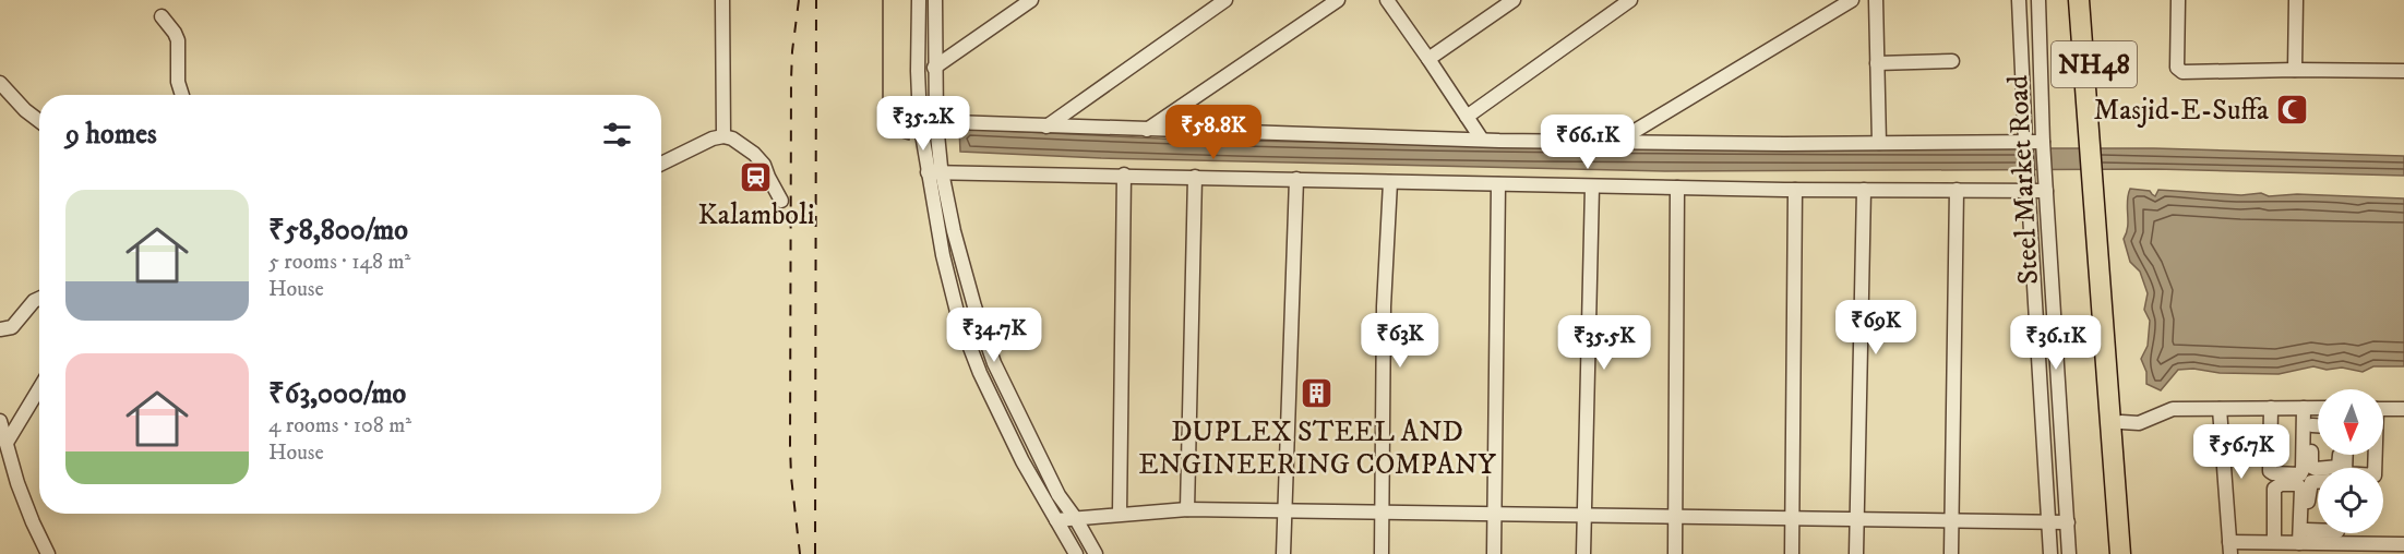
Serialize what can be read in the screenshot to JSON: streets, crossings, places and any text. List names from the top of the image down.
{
  "streets": {
    "highway": ["NH48"],
    "street": ["Steel Market Road"]
  },
  "places": {
    "mosque": ["Masjid-E-Suffa"],
    "station": ["Kalamboli"],
    "building": ["DUPLEX STEEL AND ENGINEERING COMPANY"]
  },
  "north": "bottom",
  "page": {
    "heading": "9 homes",
    "price": [
      "₹35.2K",
      "₹58.8K",
      "₹66.1K",
      "₹69K",
      "₹34.7K",
      "₹63K",
      "₹35.5K",
      "₹36.1K",
      "₹56.7K"
    ],
    "list": [
      {
        "name": "₹58,800/mo",
        "note": "5 rooms · 148 m² · House"
      },
      {
        "name": "₹63,000/mo",
        "note": "4 rooms · 108 m² · House"
      }
    ]
  }
}
